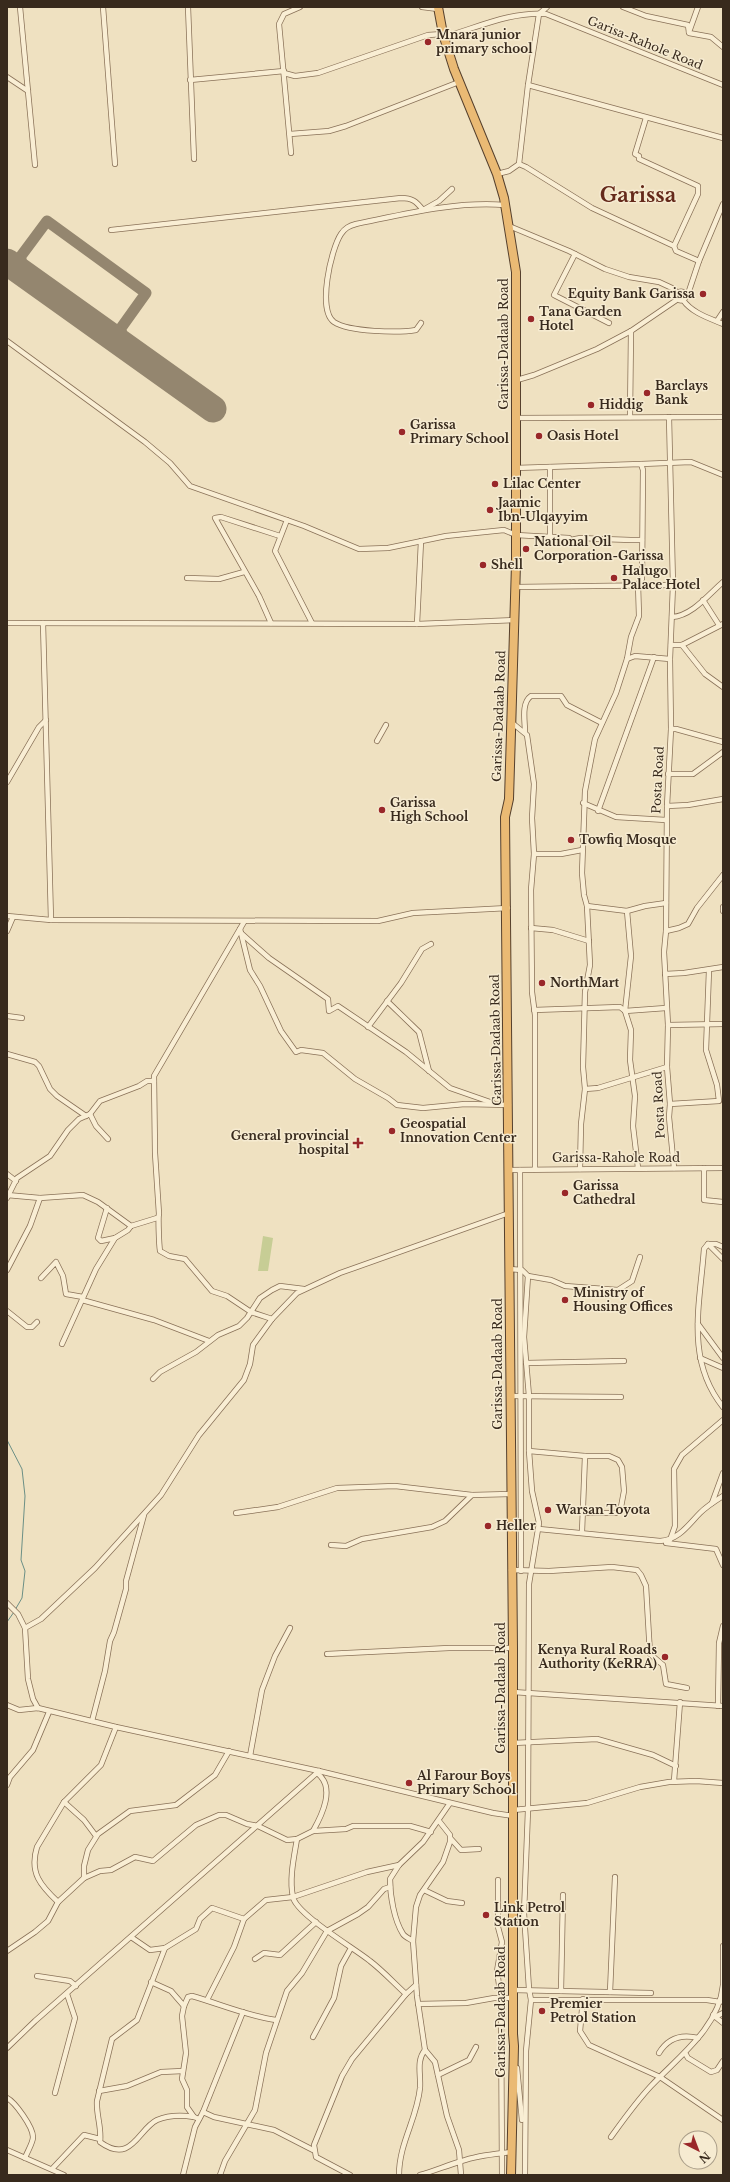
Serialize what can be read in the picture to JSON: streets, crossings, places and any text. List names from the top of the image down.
{
  "streets": {
    "highway": ["Garissa-Dadaab Road"],
    "street": ["Garisa-Rahole Road", "Posta Road", "Garissa-Rahole Road"]
  },
  "crossings": [
    ["Garisa-Rahole Road", "Garissa-Dadaab Road"],
    ["Garissa-Dadaab Road", "Garissa-Rahole Road"],
    ["Posta Road", "Garissa-Rahole Road"]
  ],
  "districts": ["Garissa"],
  "places": {
    "other": [
      "Mnara junior primary school",
      "Equity Bank Garissa",
      "Tana Garden Hotel",
      "Barclays Bank",
      "Hiddig",
      "Garissa Primary School",
      "Oasis Hotel",
      "Lilac Center",
      "Jaamic Ibn-Ulqayyim",
      "National Oil Corporation-Garissa",
      "Shell",
      "Halugo Palace Hotel",
      "Garissa High School",
      "Towfiq Mosque",
      "NorthMart",
      "Geospatial Innovation Center",
      "Garissa Cathedral",
      "Ministry of Housing Offices",
      "Warsan Toyota",
      "Heller",
      "Kenya Rural Roads Authority (KeRRA)",
      "Al Farour Boys Primary School",
      "Link Petrol Station",
      "Premier Petrol Station"
    ],
    "health": ["General provincial hospital"]
  },
  "north": "bottom right"
}
